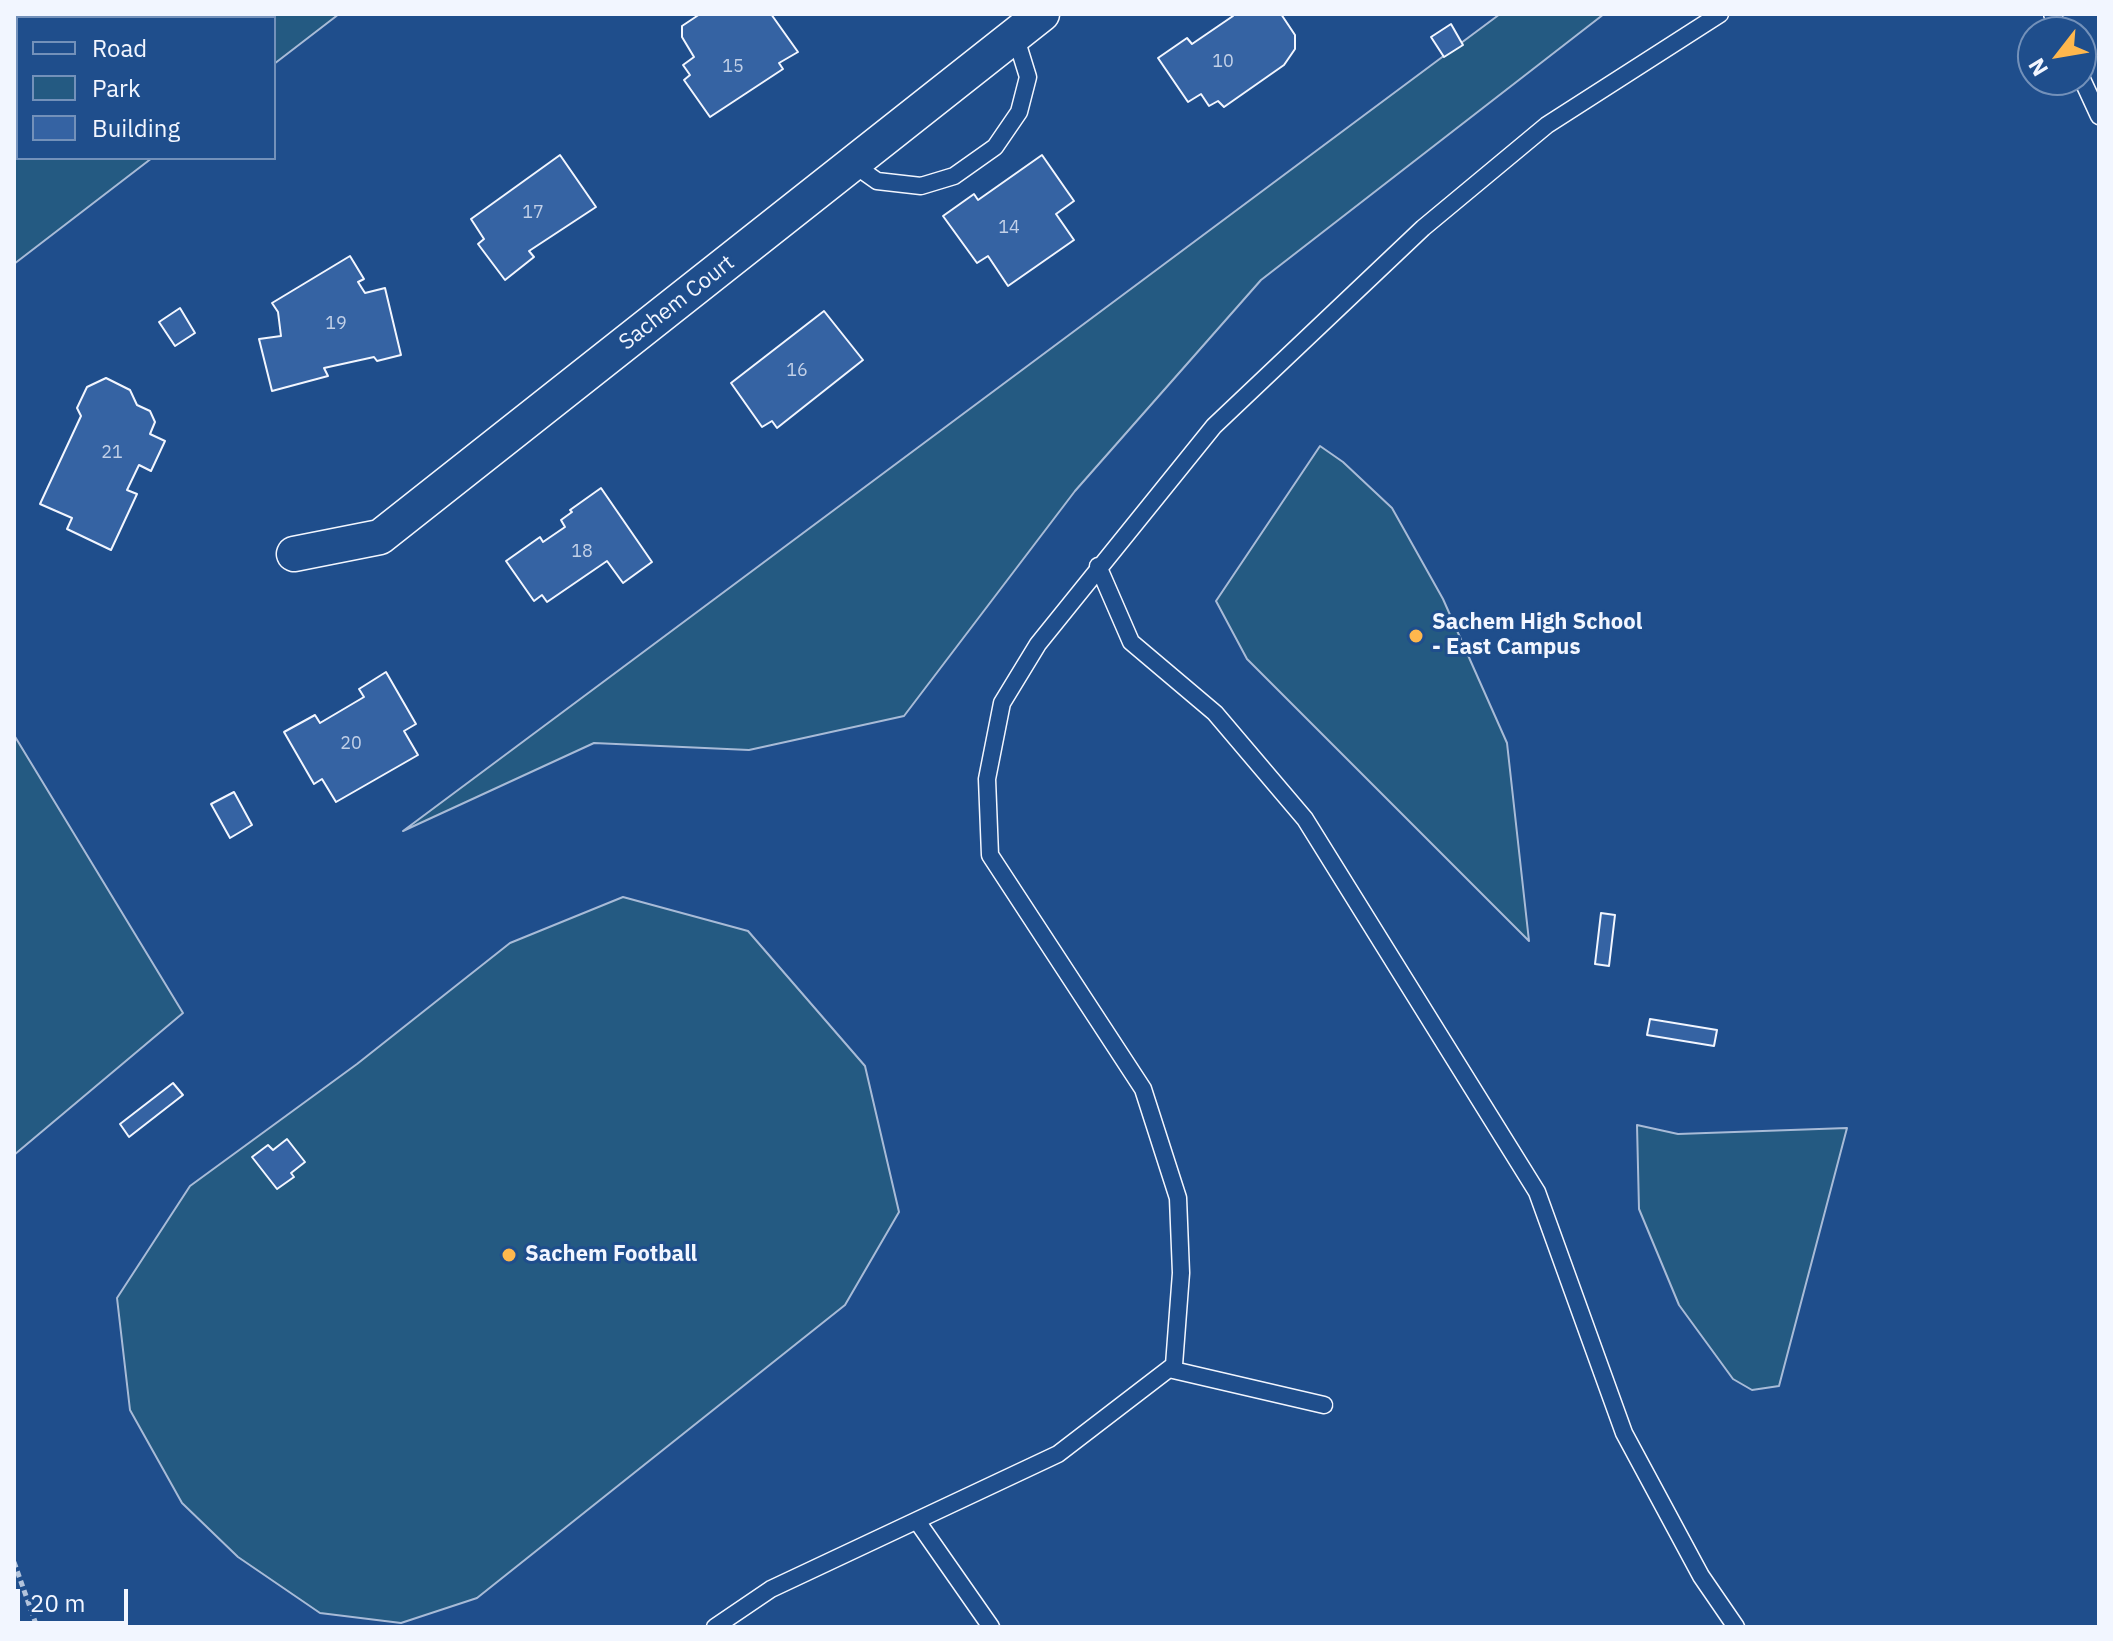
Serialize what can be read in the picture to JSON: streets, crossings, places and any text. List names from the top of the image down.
{
  "streets": {
    "street": ["Sachem Court"]
  },
  "places": ["Sachem High School - East Campus", "Sachem Football"],
  "house_numbers": [
    "10",
    "15",
    "17",
    "14",
    "19",
    "16",
    "21",
    "18",
    "20"
  ],
  "legend": ["Road", "Park", "Building"],
  "scale_bar": "20 m",
  "north": "bottom left"
}
